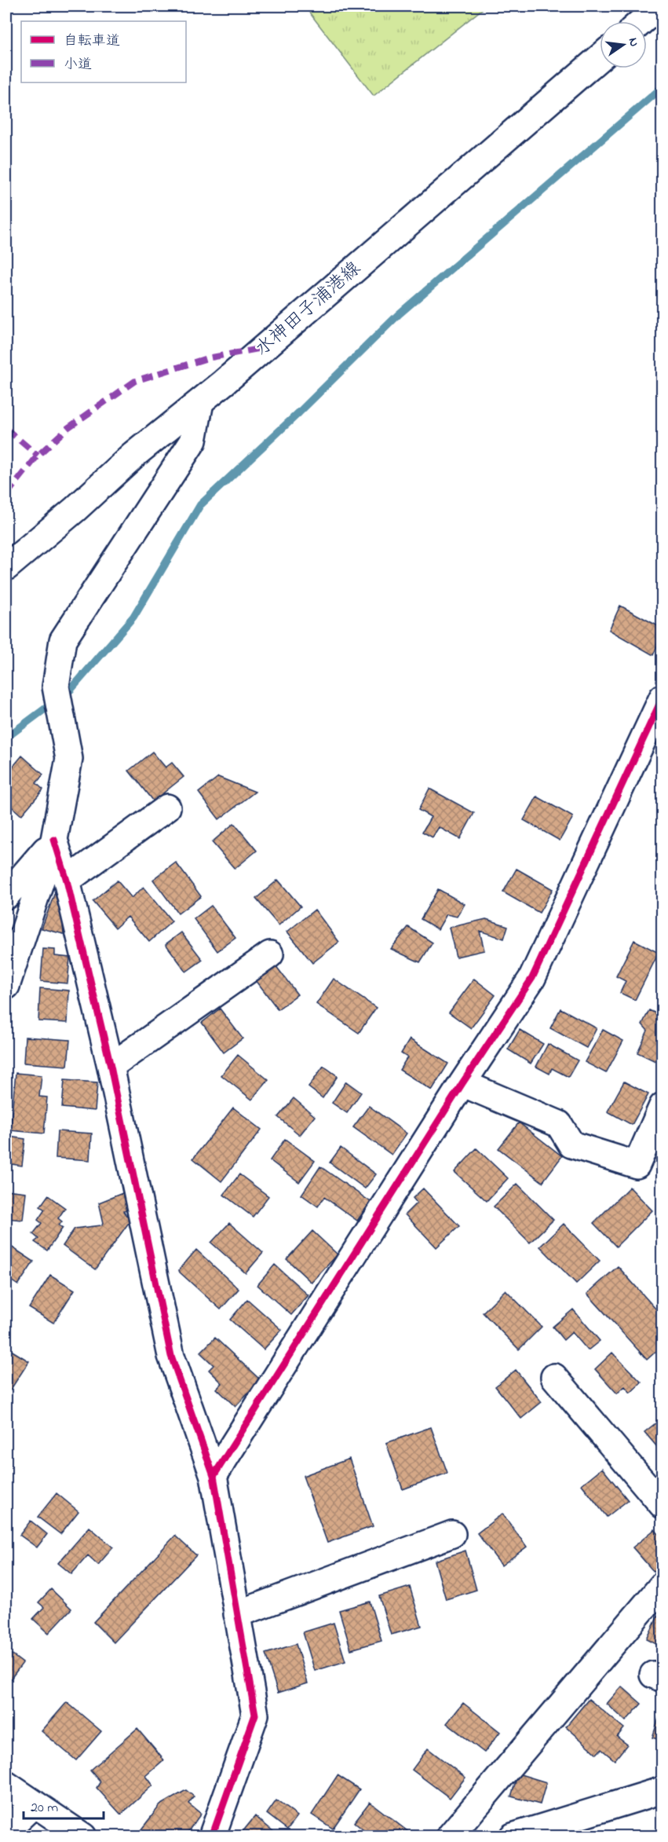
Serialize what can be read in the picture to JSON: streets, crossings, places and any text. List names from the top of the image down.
{
  "streets": {
    "street": ["水神田子浦港線"]
  },
  "legend": ["自転車道", "小道"],
  "scale_bar": "20 m",
  "north": "right"
}
